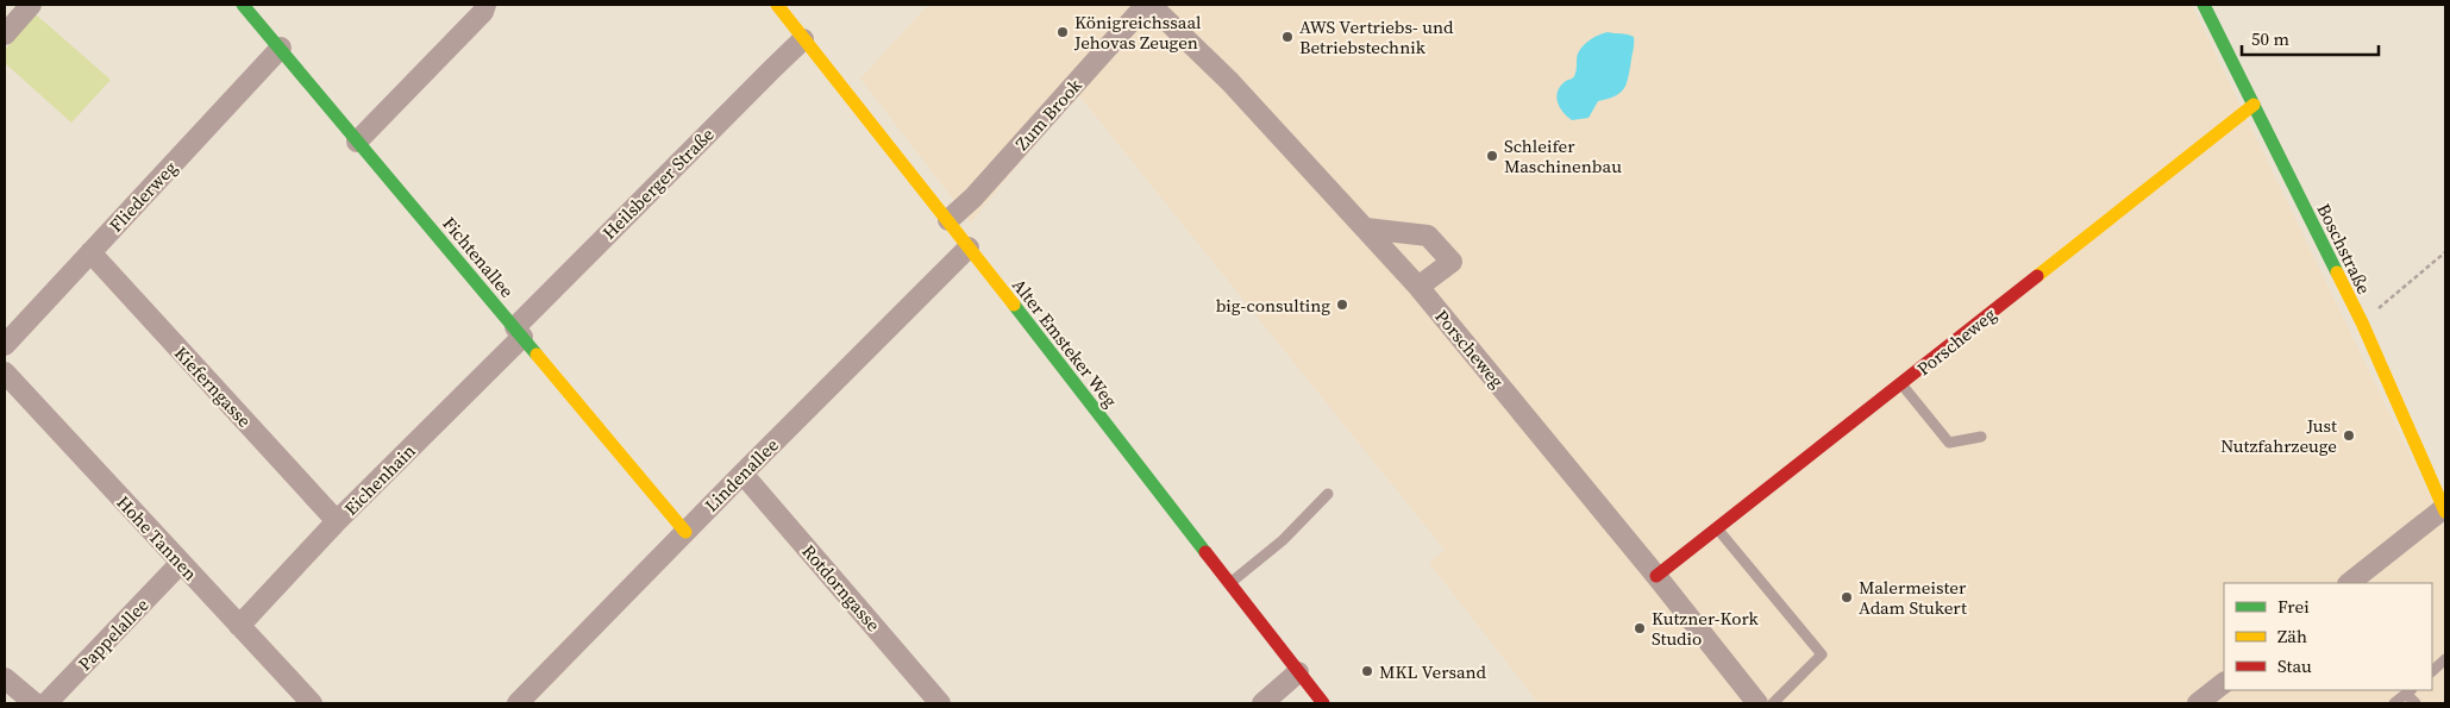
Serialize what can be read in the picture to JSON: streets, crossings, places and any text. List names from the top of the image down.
{
  "streets": {
    "street": [
      "Zum Brook",
      "Heilsberger Straße",
      "Fliederweg",
      "Boschstraße",
      "Fichtenallee",
      "Porscheweg",
      "Alter Emsteker Weg",
      "Kieferngasse",
      "Lindenallee",
      "Eichenhain",
      "Hohe Tannen",
      "Rotdorngasse",
      "Pappelallee"
    ]
  },
  "crossings": [
    ["Zum Brook", "Alter Emsteker Weg"],
    ["Heilsberger Straße", "Fichtenallee"],
    ["Heilsberger Straße", "Alter Emsteker Weg"],
    ["Heilsberger Straße", "Eichenhain"],
    ["Fliederweg", "Fichtenallee"],
    ["Fliederweg", "Kieferngasse"],
    ["Boschstraße", "Porscheweg"],
    ["Fichtenallee", "Lindenallee"],
    ["Fichtenallee", "Eichenhain"],
    ["Alter Emsteker Weg", "Lindenallee"],
    ["Kieferngasse", "Eichenhain"],
    ["Lindenallee", "Rotdorngasse"],
    ["Eichenhain", "Hohe Tannen"],
    ["Hohe Tannen", "Pappelallee"]
  ],
  "places": [
    "Königreichssaal Jehovas Zeugen",
    "AWS Vertriebs- und Betriebstechnik",
    "Schleifer Maschinenbau",
    "big-consulting",
    "Just Nutzfahrzeuge",
    "Malermeister Adam Stukert",
    "Kutzner-Kork Studio",
    "MKL Versand"
  ],
  "legend": ["Frei", "Zäh", "Stau"],
  "scale_bar": "50 m"
}
